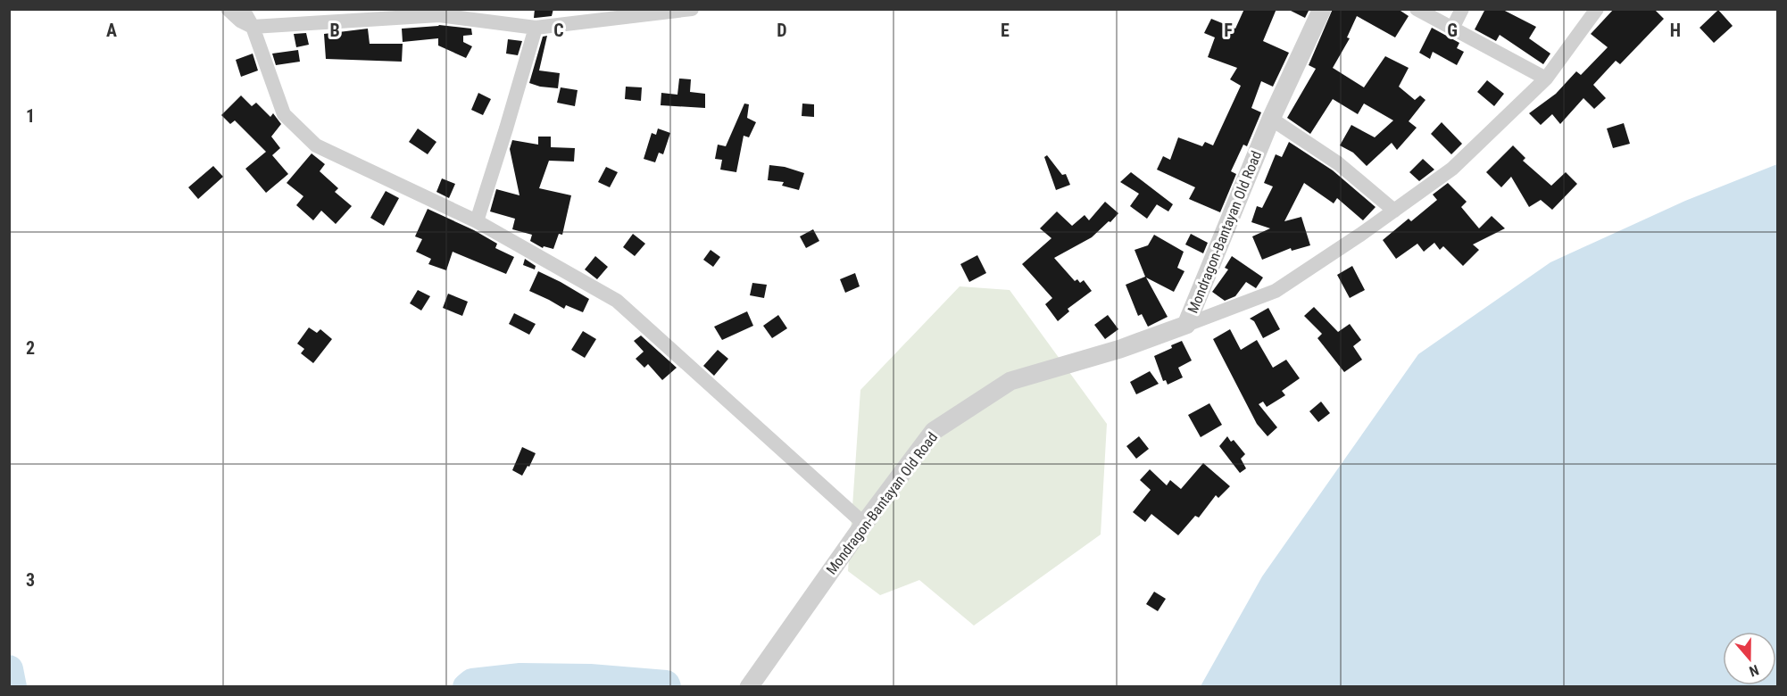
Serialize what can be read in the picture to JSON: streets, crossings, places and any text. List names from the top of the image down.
{
  "streets": {
    "street": ["Mondragon-Bantayan Old Road"]
  },
  "north": "bottom",
  "grid": {
    "columns": [
      "A",
      "B",
      "C",
      "D",
      "E",
      "F",
      "G",
      "H"
    ],
    "rows": ["1", "2", "3"]
  }
}
